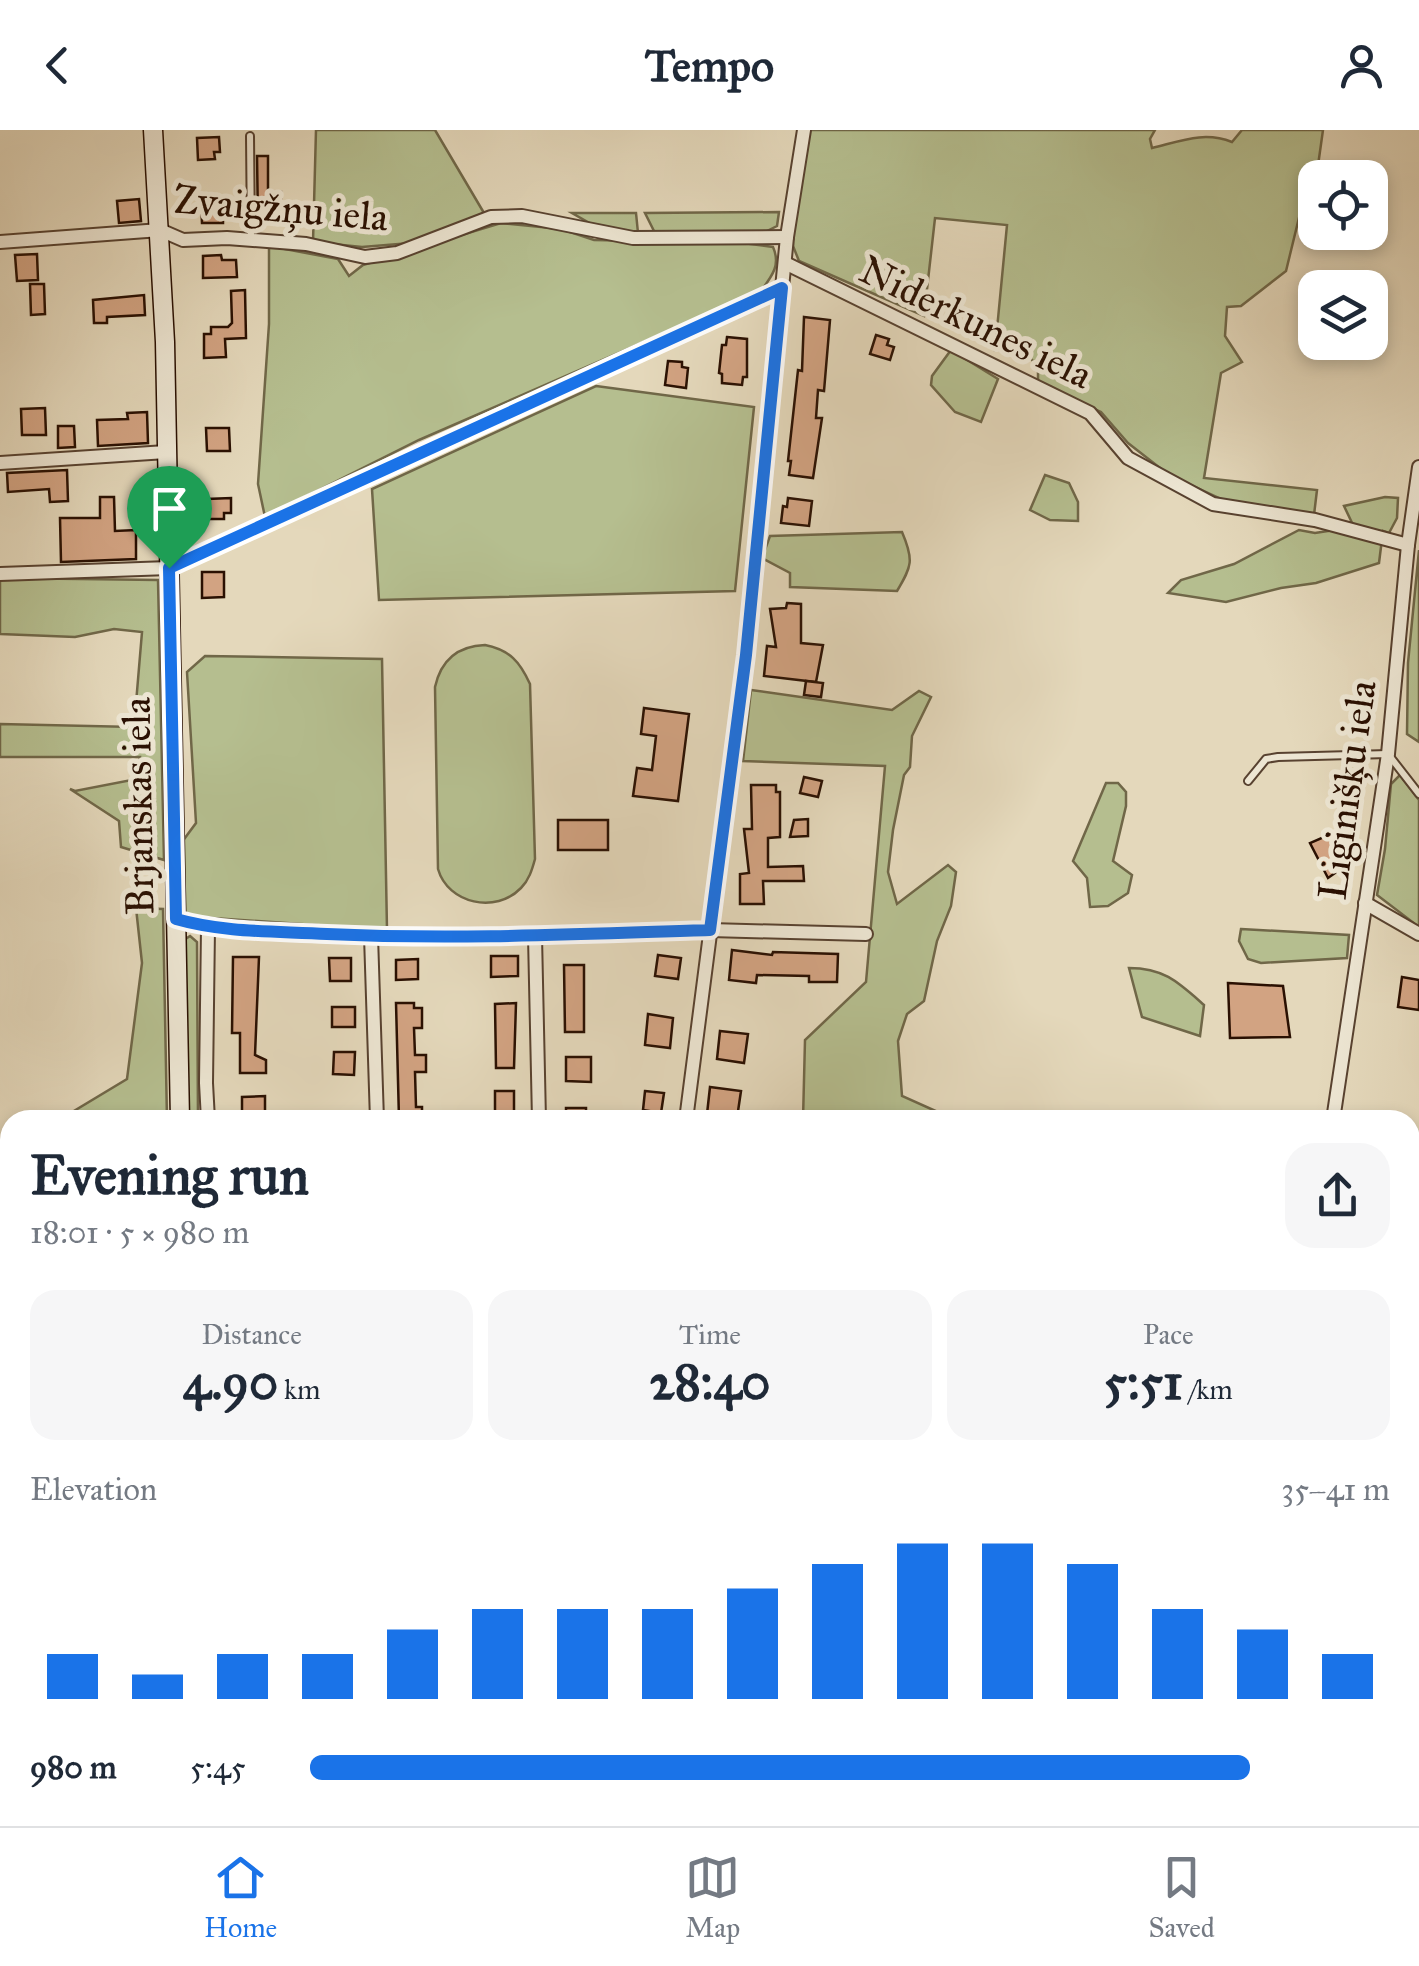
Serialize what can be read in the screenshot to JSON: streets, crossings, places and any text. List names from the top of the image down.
{
  "streets": {
    "main road": ["Brjanskas iela"],
    "street": ["Zvaigžņu iela", "Niderkunes iela", "Liginišķu iela"]
  },
  "crossings": [
    ["Zvaigžņu iela", "Brjanskas iela"],
    ["Niderkunes iela", "Liginišķu iela"]
  ],
  "page": {
    "header": "Tempo",
    "heading": ["Evening run", "18:01 · 5 × 980 m"],
    "stats": [
      ["Distance", "4.90 km"],
      ["Time", "28:40"],
      ["Pace", "5:51 /km"]
    ],
    "chart": ["Elevation", "35–41 m"],
    "list": [
      {
        "name": "980 m",
        "note": "5:45"
      }
    ],
    "tabs": ["Home", "Map", "Saved"]
  }
}
